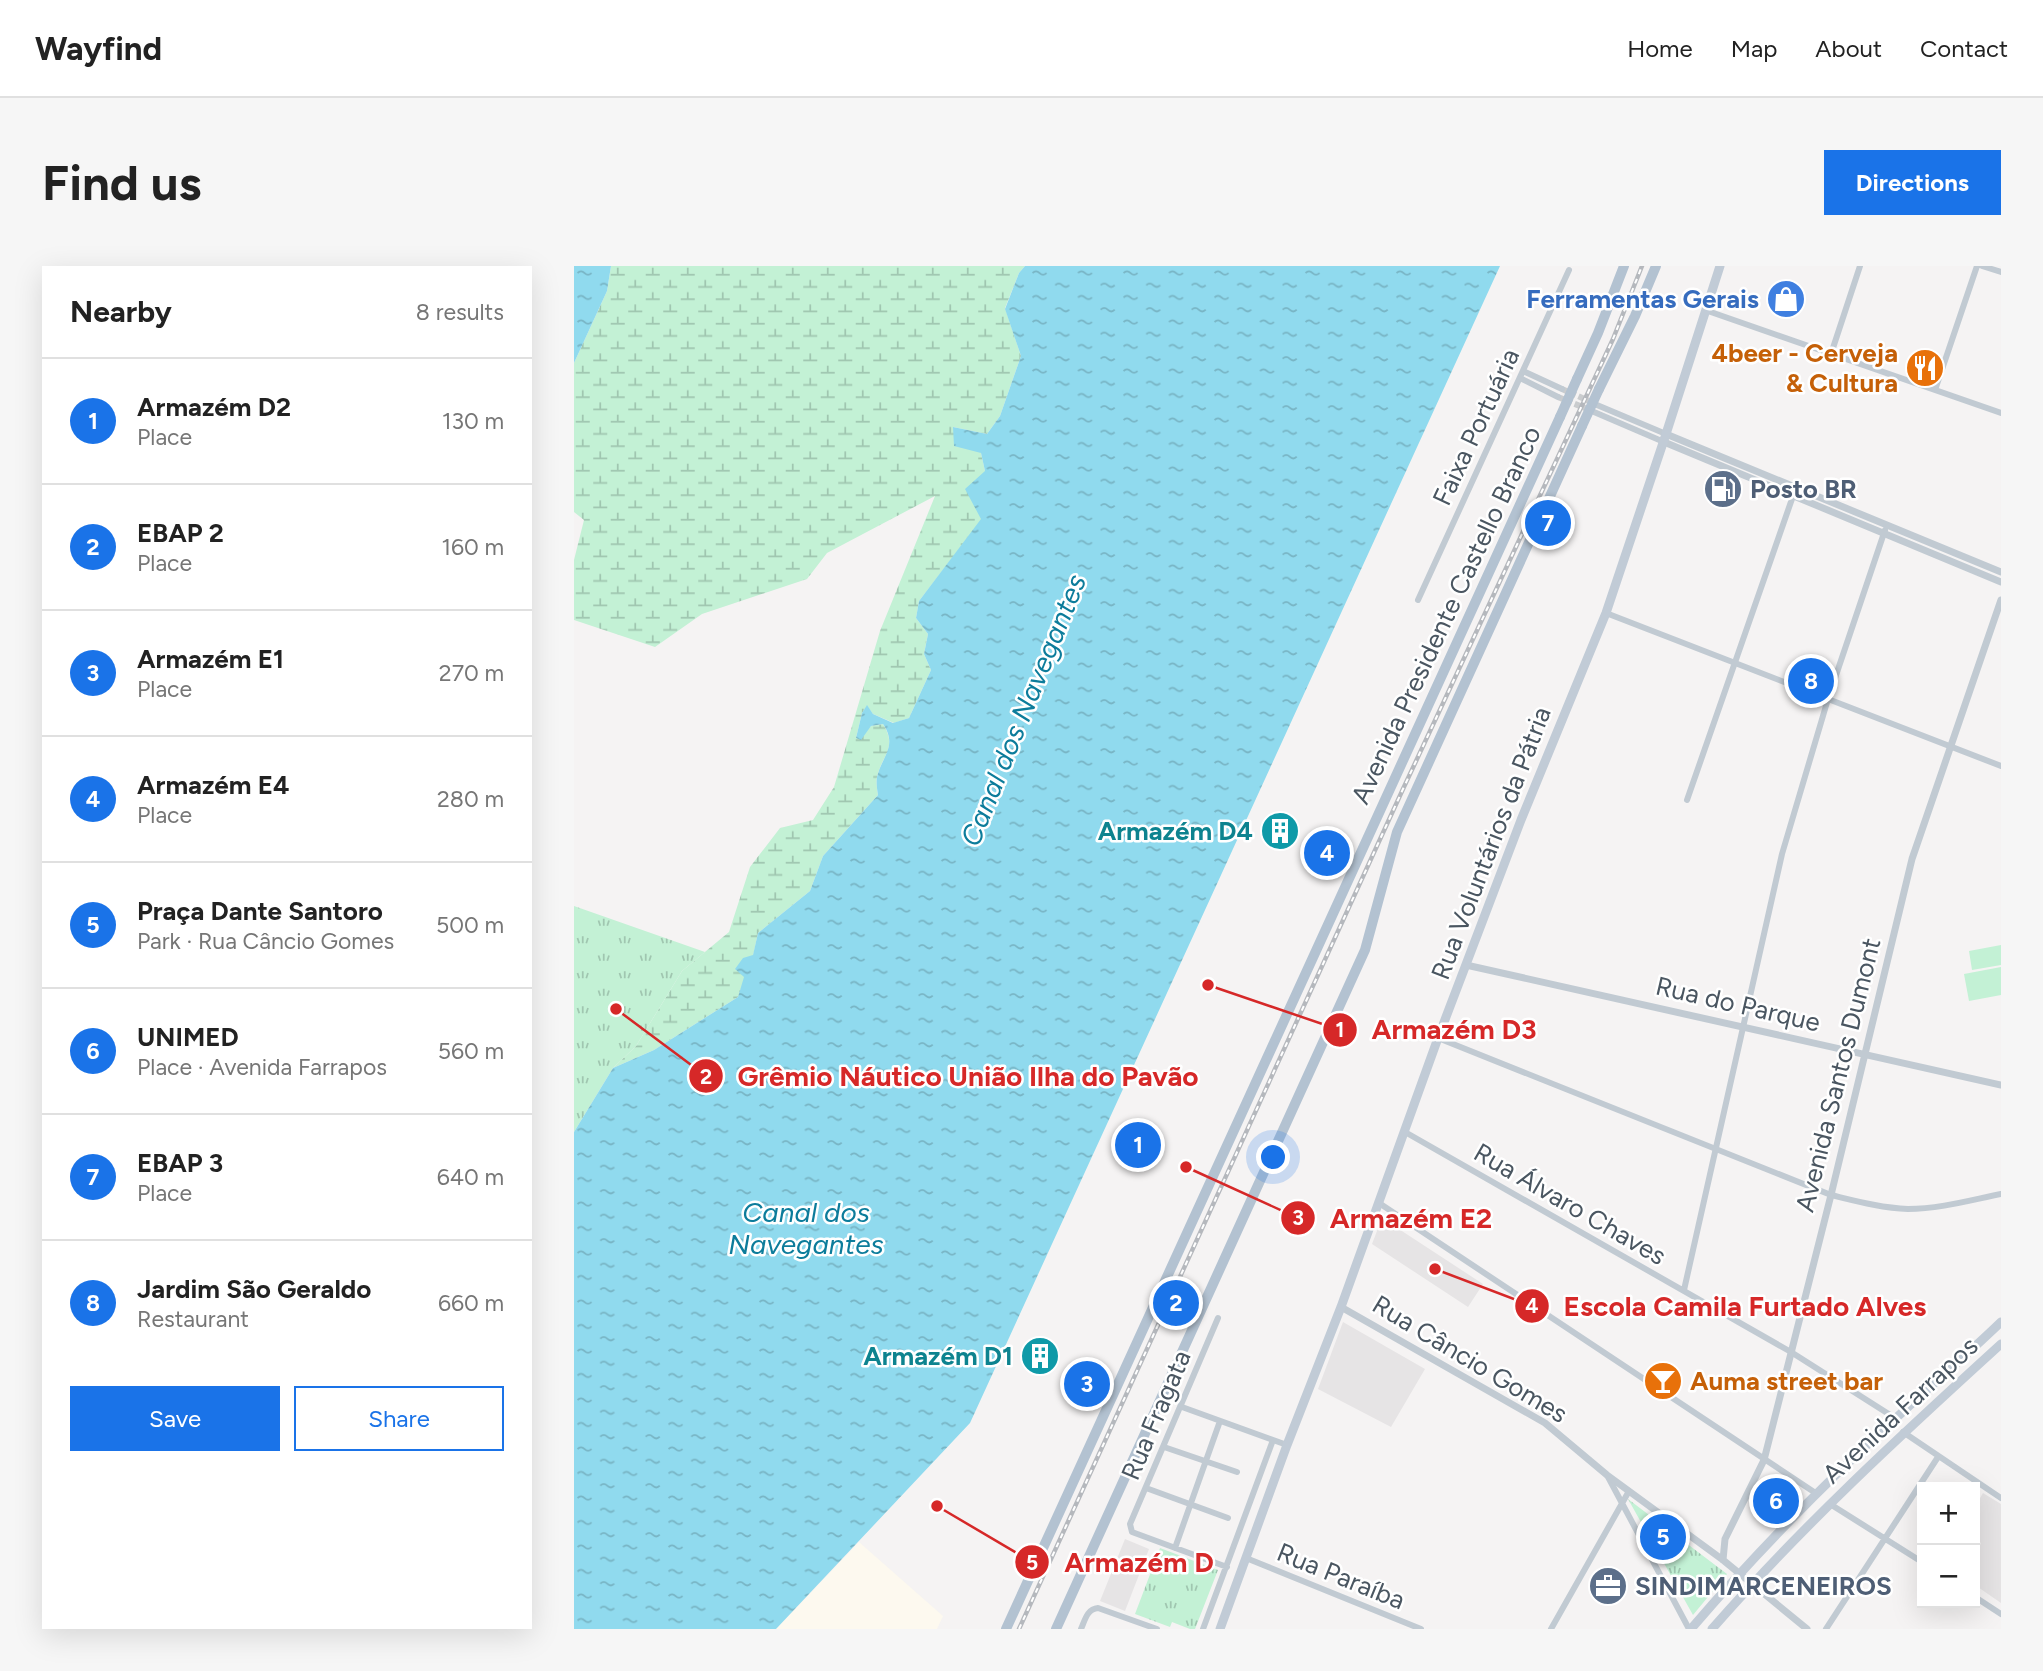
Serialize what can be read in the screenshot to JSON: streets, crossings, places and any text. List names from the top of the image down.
{
  "streets": {
    "main road": ["Avenida Presidente Castello Branco", "Rua Voluntários da Pátria", "Avenida Farrapos"],
    "street": [
      "Faixa Portuária",
      "Rua do Parque",
      "Avenida Santos Dumont",
      "Rua Álvaro Chaves",
      "Rua Câncio Gomes",
      "Rua Fragata",
      "Rua Paraíba"
    ]
  },
  "crossings": [
    ["Rua Voluntários da Pátria", "Rua do Parque"],
    ["Rua Voluntários da Pátria", "Rua Álvaro Chaves"],
    ["Rua Voluntários da Pátria", "Rua Câncio Gomes"],
    ["Rua Voluntários da Pátria", "Rua Paraíba"],
    ["Rua do Parque", "Avenida Santos Dumont"],
    ["Avenida Santos Dumont", "Rua Álvaro Chaves"],
    ["Avenida Santos Dumont", "Rua Câncio Gomes"],
    ["Rua Álvaro Chaves", "Avenida Farrapos"],
    ["Rua Câncio Gomes", "Avenida Farrapos"]
  ],
  "water": ["Canal dos Navegantes"],
  "places": {
    "shop": ["Ferramentas Gerais"],
    "restaurant": ["4beer - Cerveja & Cultura"],
    "fuel station": ["Posto BR"],
    "building": ["Armazém D4", "Armazém D1"],
    "other": [
      "Armazém D3",
      "Grêmio Náutico União Ilha do Pavão",
      "Armazém E2",
      "Escola Camila Furtado Alves",
      "Armazém D"
    ],
    "bar": ["Auma street bar"],
    "office": ["SINDIMARCENEIROS"]
  },
  "page": {
    "header": "Wayfind",
    "nav": [
      "Home",
      "Map",
      "About",
      "Contact"
    ],
    "buttons": [
      "Directions",
      ["Save", "Share"]
    ],
    "title": "Find us",
    "heading": ["Nearby", "8 results"],
    "list": [
      {
        "mark": "1",
        "name": "Armazém D2",
        "note": "Place",
        "value": "130 m"
      },
      {
        "mark": "2",
        "name": "EBAP 2",
        "note": "Place",
        "value": "160 m"
      },
      {
        "mark": "3",
        "name": "Armazém E1",
        "note": "Place",
        "value": "270 m"
      },
      {
        "mark": "4",
        "name": "Armazém E4",
        "note": "Place",
        "value": "280 m"
      },
      {
        "mark": "5",
        "name": "Praça Dante Santoro",
        "note": "Park · Rua Câncio Gomes",
        "value": "500 m"
      },
      {
        "mark": "6",
        "name": "UNIMED",
        "note": "Place · Avenida Farrapos",
        "value": "560 m"
      },
      {
        "mark": "7",
        "name": "EBAP 3",
        "note": "Place",
        "value": "640 m"
      },
      {
        "mark": "8",
        "name": "Jardim São Geraldo",
        "note": "Restaurant",
        "value": "660 m"
      }
    ],
    "pins": [
      "7",
      "8",
      "4",
      "1",
      "2",
      "3",
      "6",
      "5"
    ],
    "map_buttons": ["+", "−"]
  }
}
